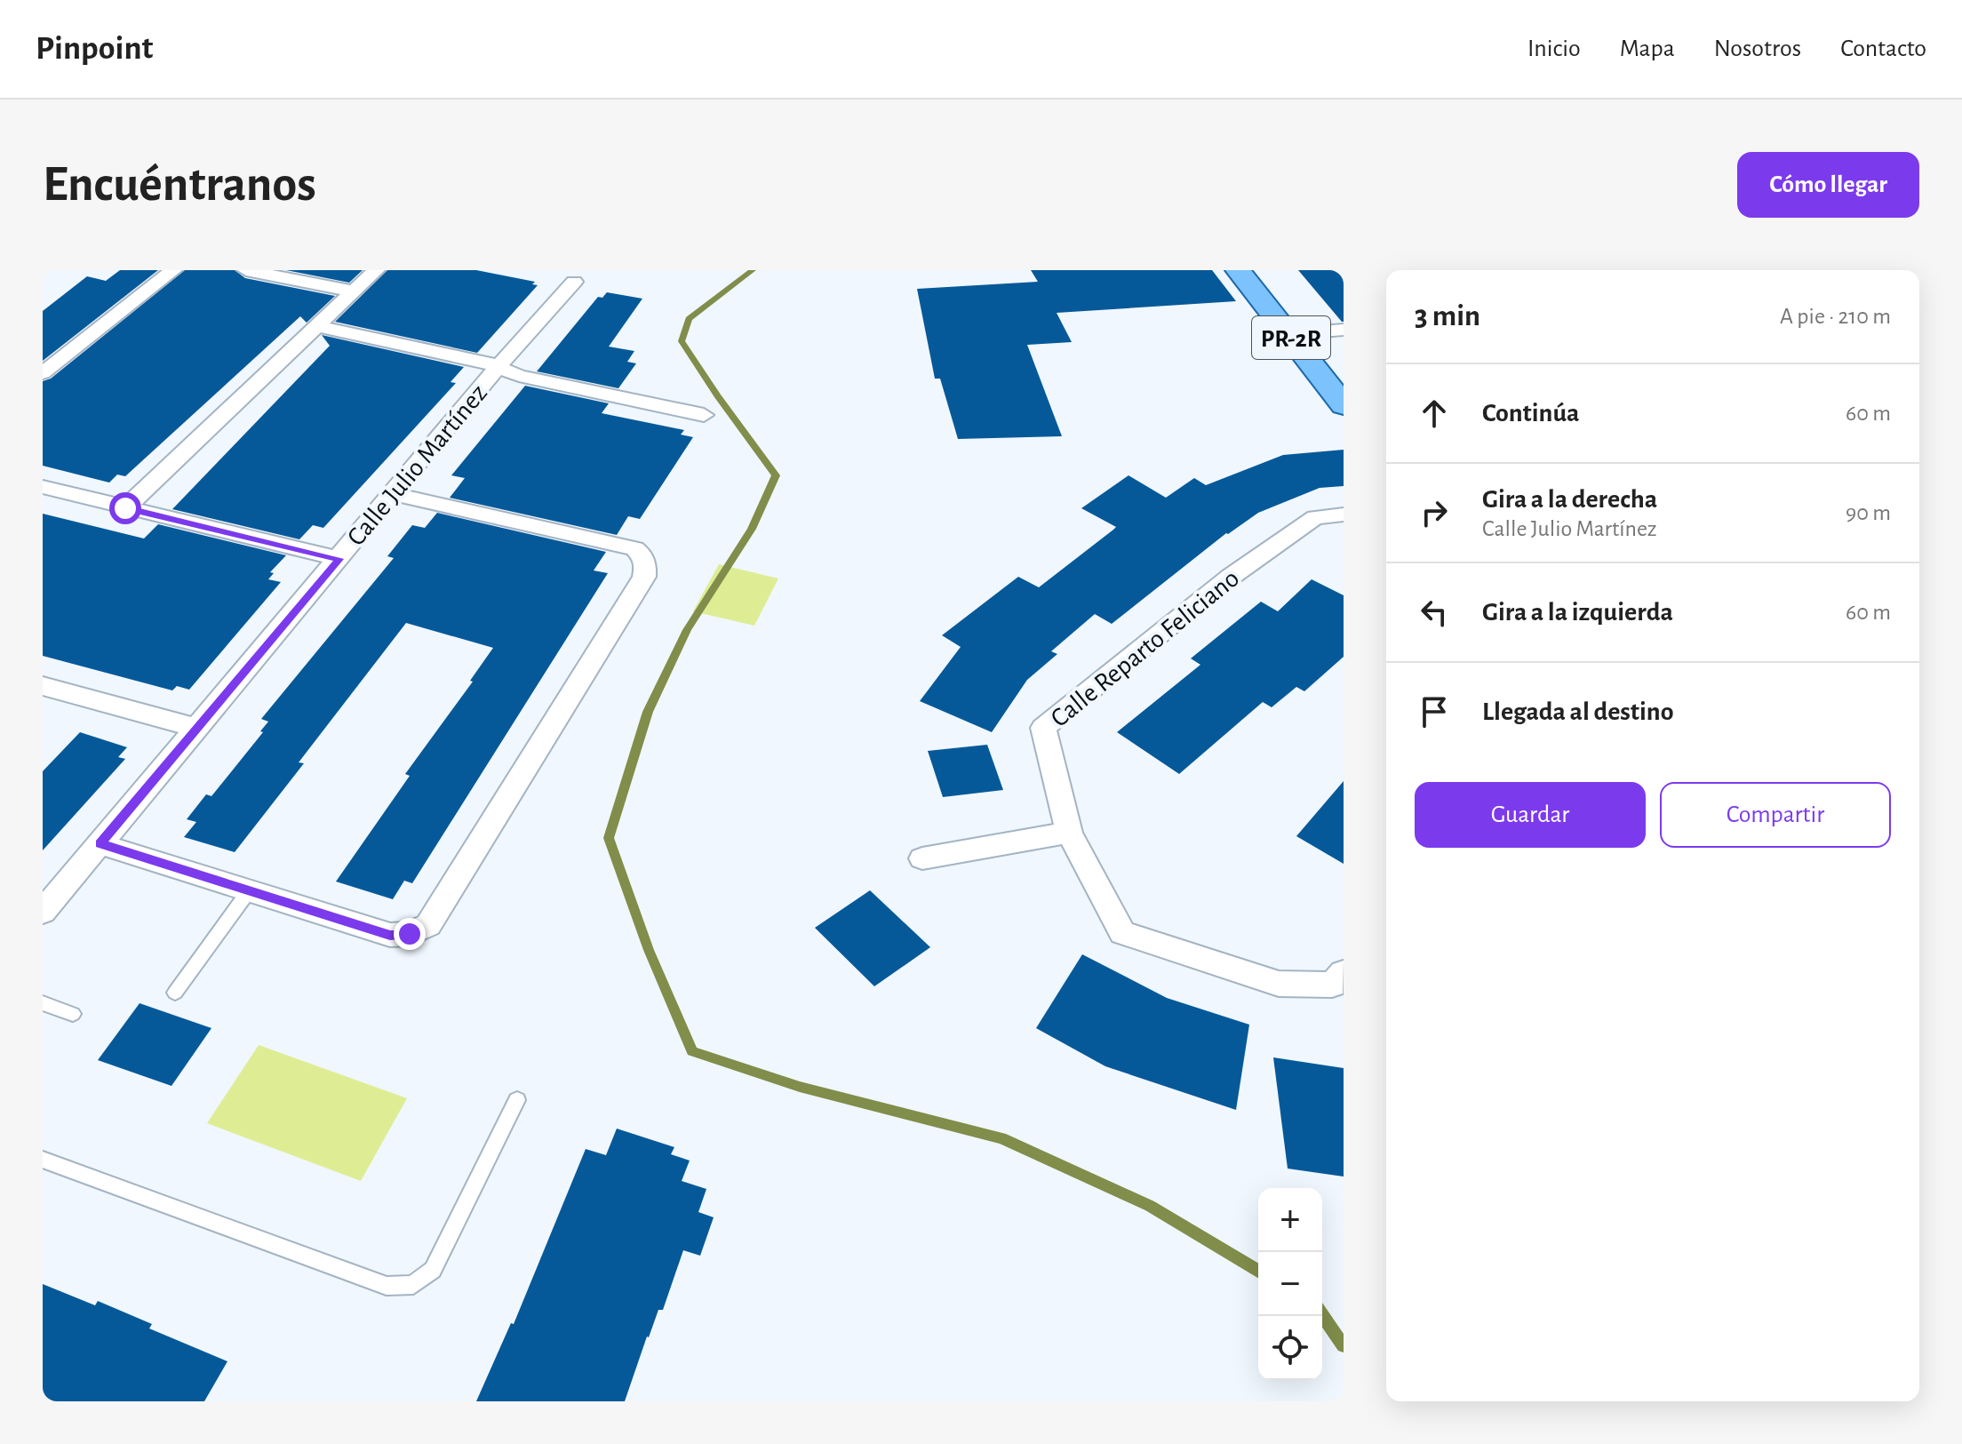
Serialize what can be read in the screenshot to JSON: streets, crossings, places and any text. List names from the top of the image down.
{
  "streets": {
    "main road": ["PR-2R"],
    "street": ["Calle Julio Martínez", "Calle Reparto Feliciano"]
  },
  "page": {
    "header": "Pinpoint",
    "nav": [
      "Inicio",
      "Mapa",
      "Nosotros",
      "Contacto"
    ],
    "buttons": [
      "Cómo llegar",
      ["Guardar", "Compartir"]
    ],
    "title": "Encuéntranos",
    "heading": ["3 min", "A pie · 210 m"],
    "list": [
      ["Continúa", "60 m"],
      ["Gira a la derecha", "Calle Julio Martínez", "90 m"],
      ["Gira a la izquierda", "60 m"],
      "Llegada al destino"
    ],
    "map_buttons": ["+", "−"]
  }
}
